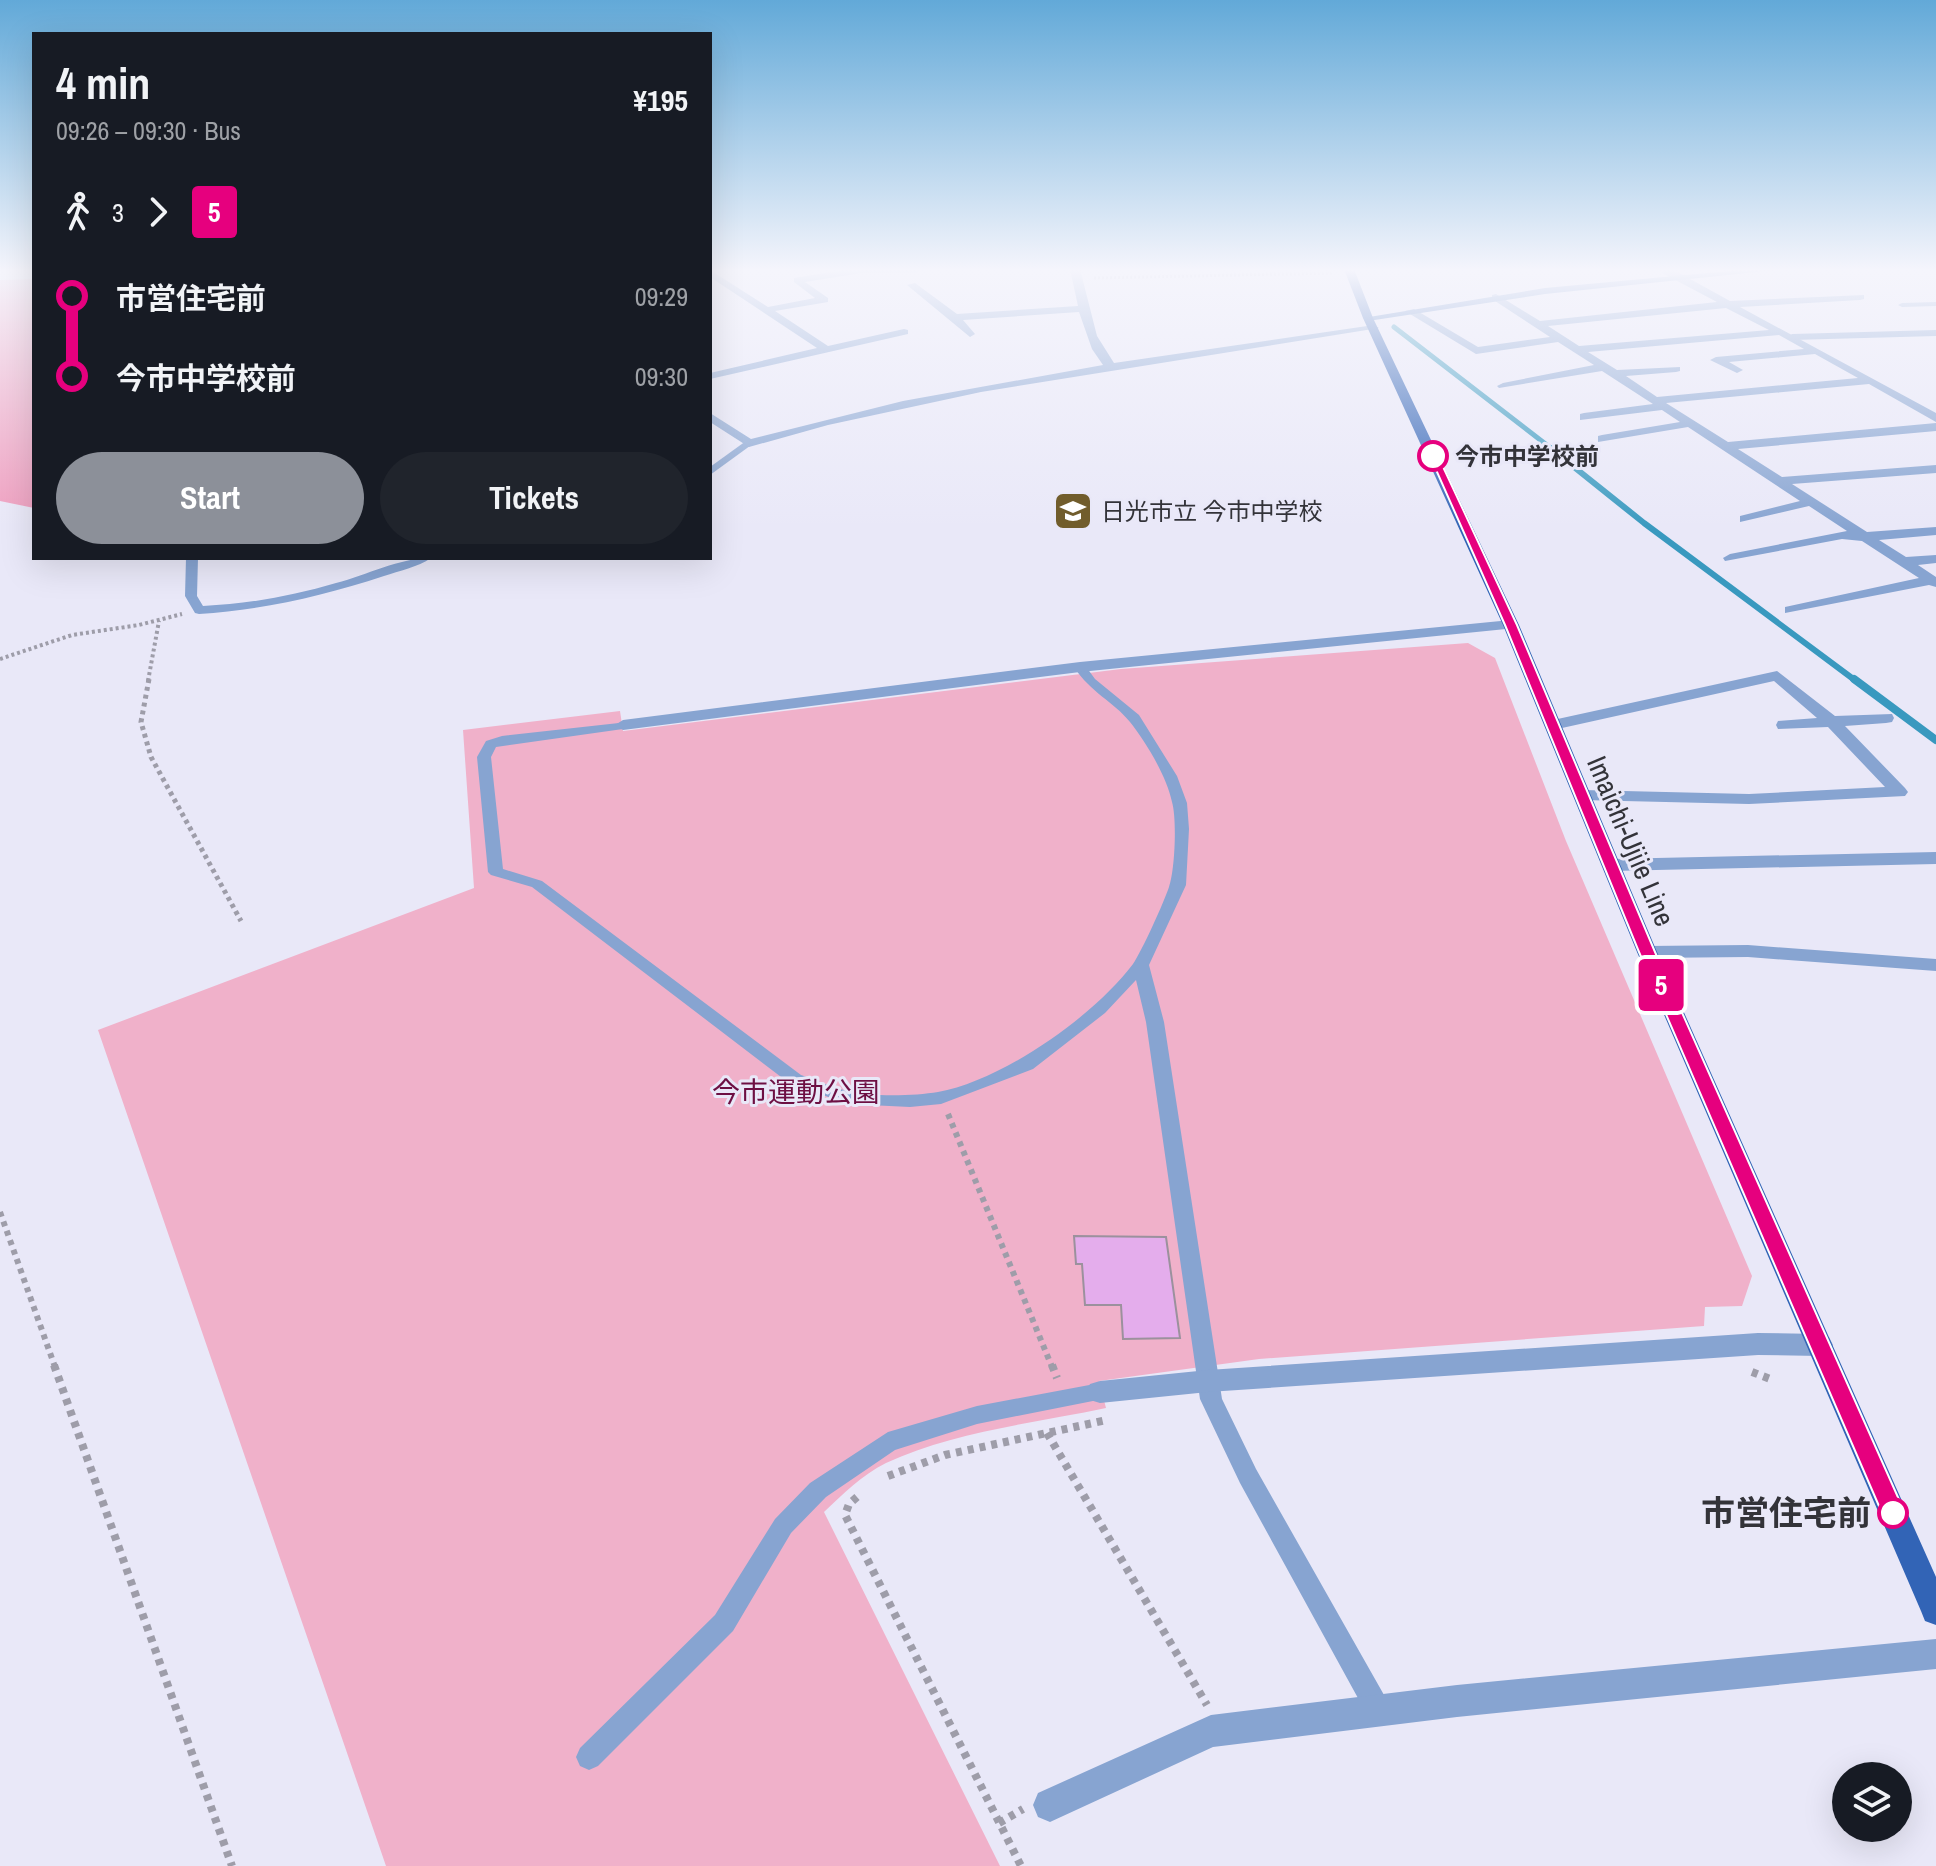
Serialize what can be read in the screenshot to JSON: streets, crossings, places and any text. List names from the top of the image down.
{
  "streets": {
    "main road": ["Imaichi-Ujiie Line"]
  },
  "parks": ["今市運動公園"],
  "places": {
    "other": ["今市中学校前", "市営住宅前"],
    "school or university": ["日光市立 今市中学校"]
  },
  "lines": ["bus line 5"],
  "page": {
    "on_map": "5",
    "heading": ["4 min", "09:26 – 09:30 · Bus", "¥195"],
    "legs": ["3", "5"],
    "list": [
      {
        "name": "市営住宅前",
        "value": "09:29"
      },
      {
        "name": "今市中学校前",
        "value": "09:30"
      }
    ],
    "buttons": ["Start", "Tickets"]
  }
}
